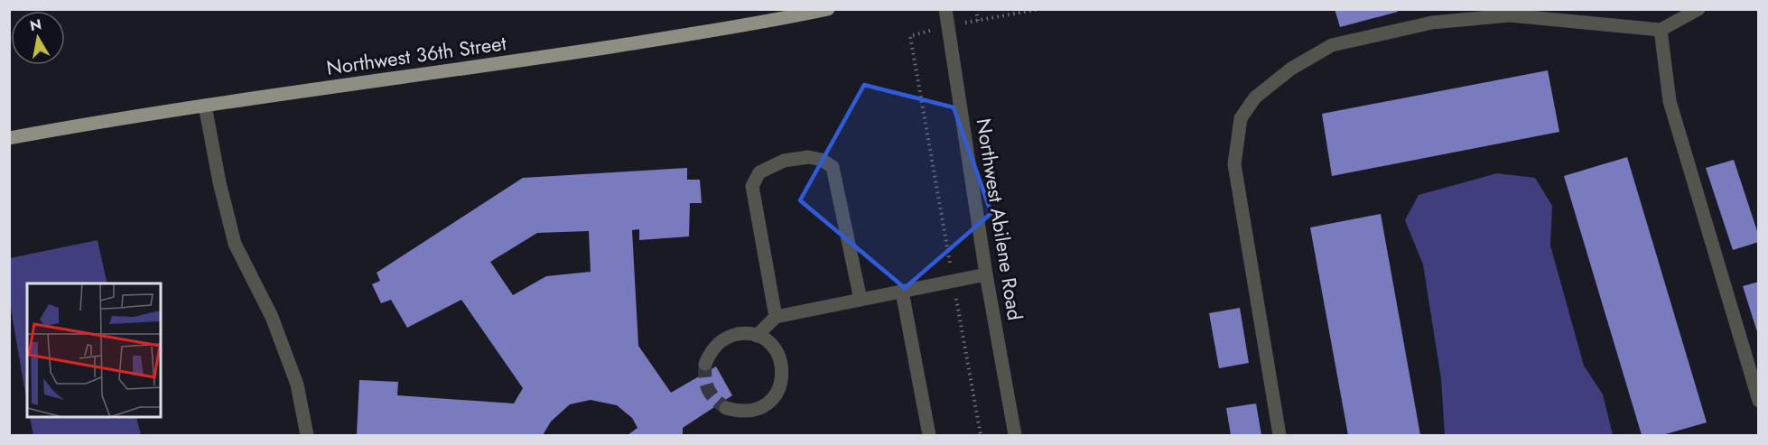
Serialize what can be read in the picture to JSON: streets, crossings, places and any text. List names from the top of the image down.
{
  "streets": {
    "main road": ["Northwest 36th Street"],
    "street": ["Northwest Abilene Road"]
  },
  "north": "top"
}
